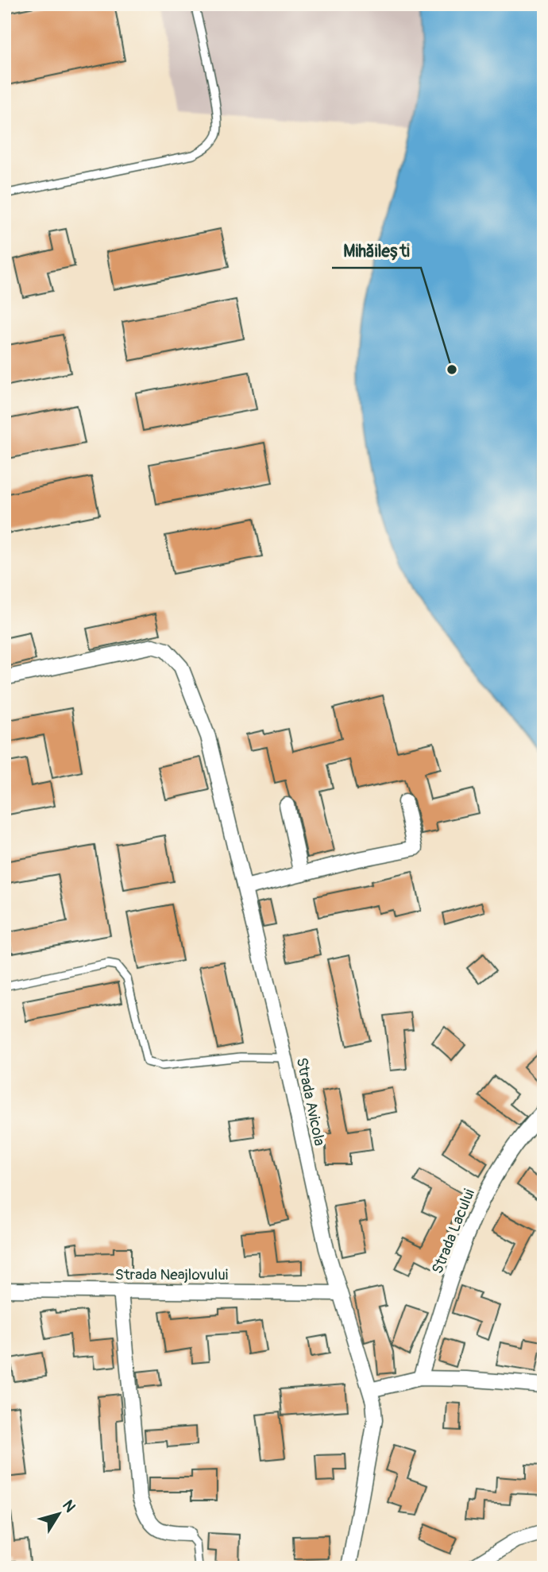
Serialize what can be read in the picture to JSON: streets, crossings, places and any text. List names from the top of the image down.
{
  "streets": {
    "street": ["Strada Avicola", "Strada Lacului", "Strada Neajlovului"]
  },
  "crossings": [
    ["Strada Avicola", "Strada Neajlovului"]
  ],
  "places": ["Mihăilești"],
  "north": "top right"
}
